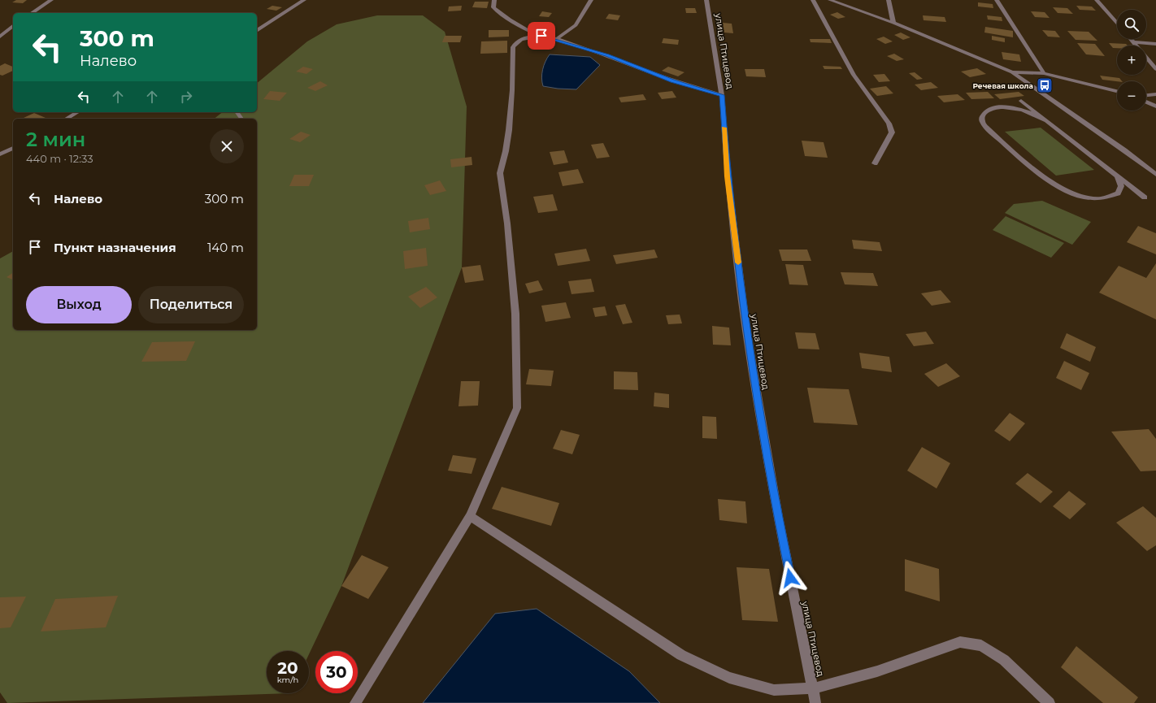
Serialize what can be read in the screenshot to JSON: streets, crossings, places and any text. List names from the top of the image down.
{
  "streets": {
    "street": ["улица Птицевод"]
  },
  "places": {
    "bus stop": ["Речевая школа"]
  },
  "page": {
    "map_buttons": ["+", "−"],
    "turn": ["300 m", "Налево"],
    "heading": ["2 мин", "440 m · 12:33"],
    "list": [
      {
        "name": "Налево",
        "value": "300 m"
      },
      {
        "name": "Пункт назначения",
        "value": "140 m"
      }
    ],
    "buttons": ["Выход", "Поделиться"],
    "speed": "20 km/h",
    "limit": "30"
  }
}
